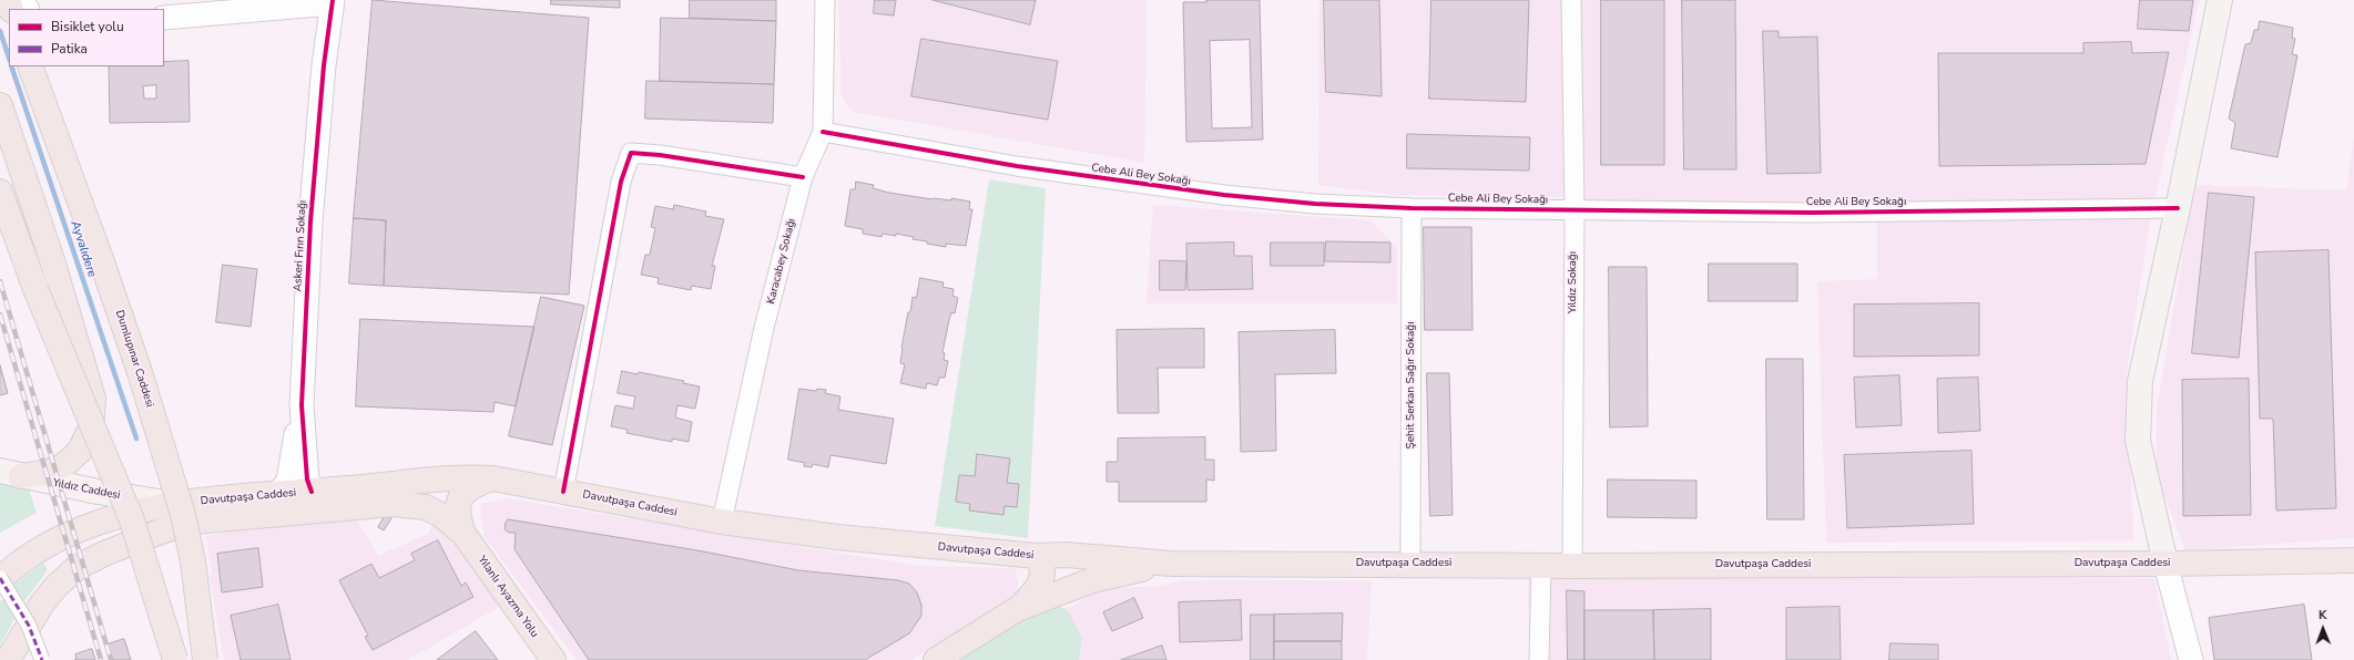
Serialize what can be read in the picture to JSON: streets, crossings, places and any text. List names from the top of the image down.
{
  "streets": {
    "main road": [
      "Dumlupınar Caddesi",
      "Yıldız Caddesi",
      "Davutpaşa Caddesi",
      "Yılanlı Ayazma Yolu"
    ],
    "street": [
      "Cebe Ali Bey Sokağı",
      "Askeri Fırın Sokağı",
      "Karacabey Sokağı",
      "Yıldız Sokağı",
      "Şehit Serkan Sağır Sokağı"
    ]
  },
  "crossings": [
    ["Cebe Ali Bey Sokağı", "Karacabey Sokağı"],
    ["Cebe Ali Bey Sokağı", "Yıldız Sokağı"],
    ["Cebe Ali Bey Sokağı", "Şehit Serkan Sağır Sokağı"],
    ["Askeri Fırın Sokağı", "Davutpaşa Caddesi"],
    ["Karacabey Sokağı", "Davutpaşa Caddesi"],
    ["Yıldız Sokağı", "Davutpaşa Caddesi"],
    ["Şehit Serkan Sağır Sokağı", "Davutpaşa Caddesi"],
    ["Yıldız Caddesi", "Davutpaşa Caddesi"],
    ["Davutpaşa Caddesi", "Yılanlı Ayazma Yolu"]
  ],
  "water": ["Ayvalıdere"],
  "legend": ["Bisiklet yolu", "Patika"],
  "north": "top"
}
